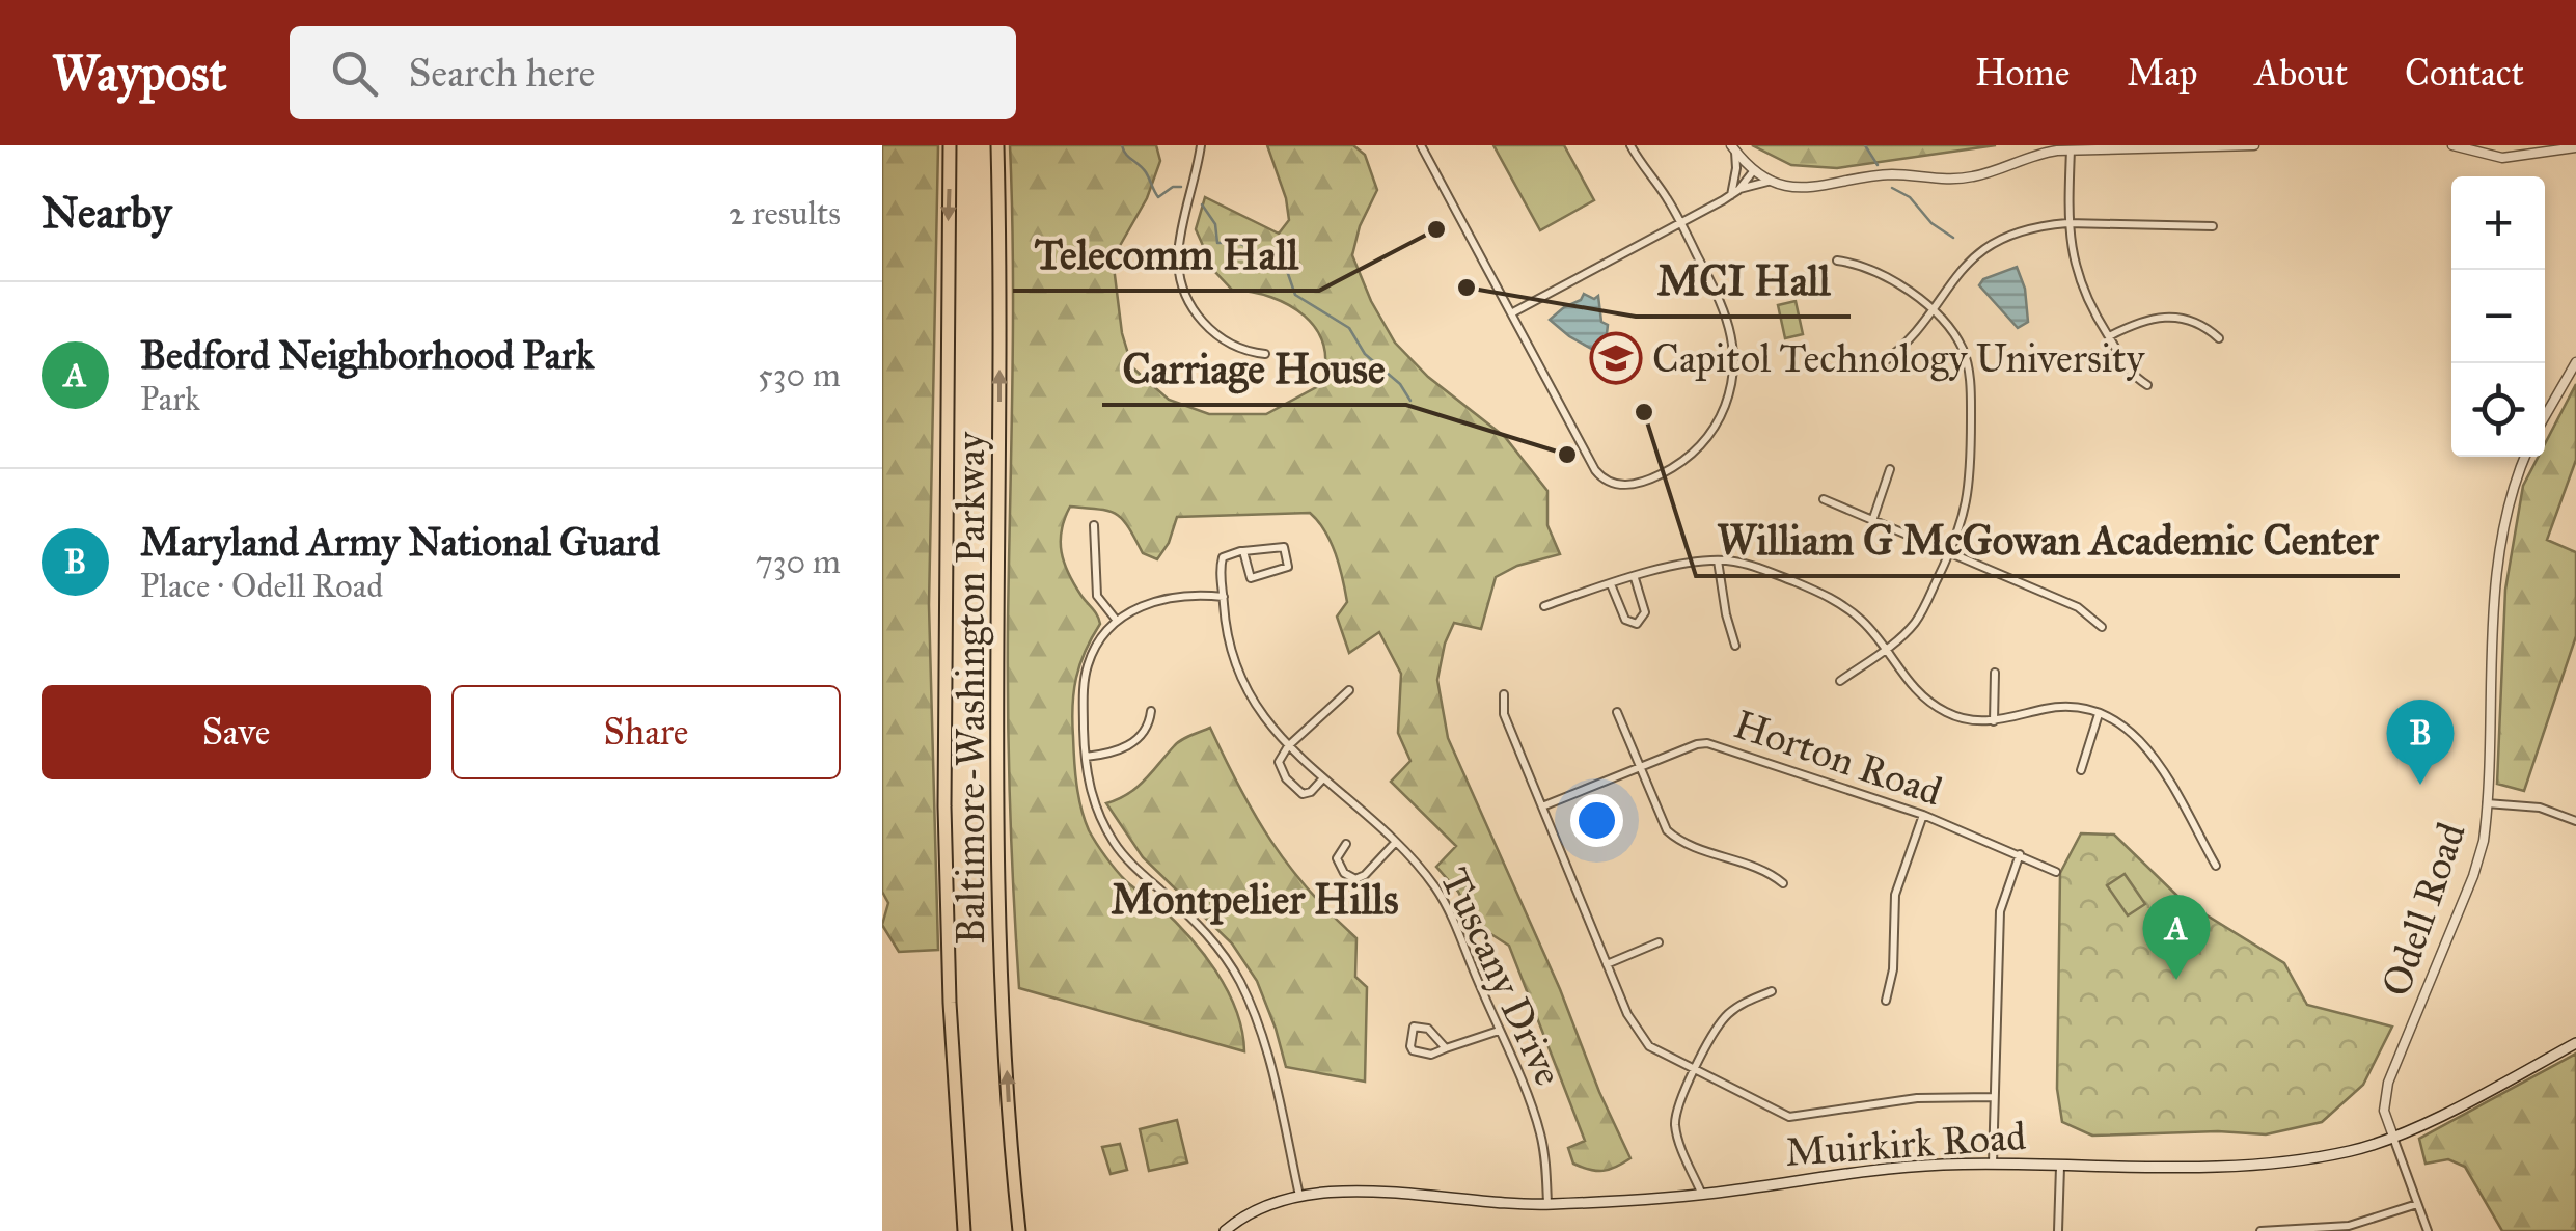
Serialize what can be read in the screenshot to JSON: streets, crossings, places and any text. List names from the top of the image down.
{
  "streets": {
    "highway": ["Baltimore-Washington Parkway"],
    "main road": ["Muirkirk Road"],
    "street": ["Horton Road", "Odell Road", "Tuscany Drive"]
  },
  "crossings": [
    ["Odell Road", "Muirkirk Road"],
    ["Tuscany Drive", "Muirkirk Road"]
  ],
  "districts": ["Montpelier Hills"],
  "places": {
    "other": [
      "Telecomm Hall",
      "MCI Hall",
      "William G McGowan Academic Center",
      "Carriage House"
    ],
    "school or university": ["Capitol Technology University"]
  },
  "page": {
    "header": "Waypost",
    "search": "Search here",
    "nav": [
      "Home",
      "Map",
      "About",
      "Contact"
    ],
    "heading": ["Nearby", "2 results"],
    "map_buttons": ["+", "−"],
    "list": [
      {
        "mark": "A",
        "name": "Bedford Neighborhood Park",
        "note": "Park",
        "value": "530 m"
      },
      {
        "mark": "B",
        "name": "Maryland Army National Guard",
        "note": "Place · Odell Road",
        "value": "730 m"
      }
    ],
    "buttons": ["Save", "Share"],
    "pins": ["B", "A"]
  }
}
